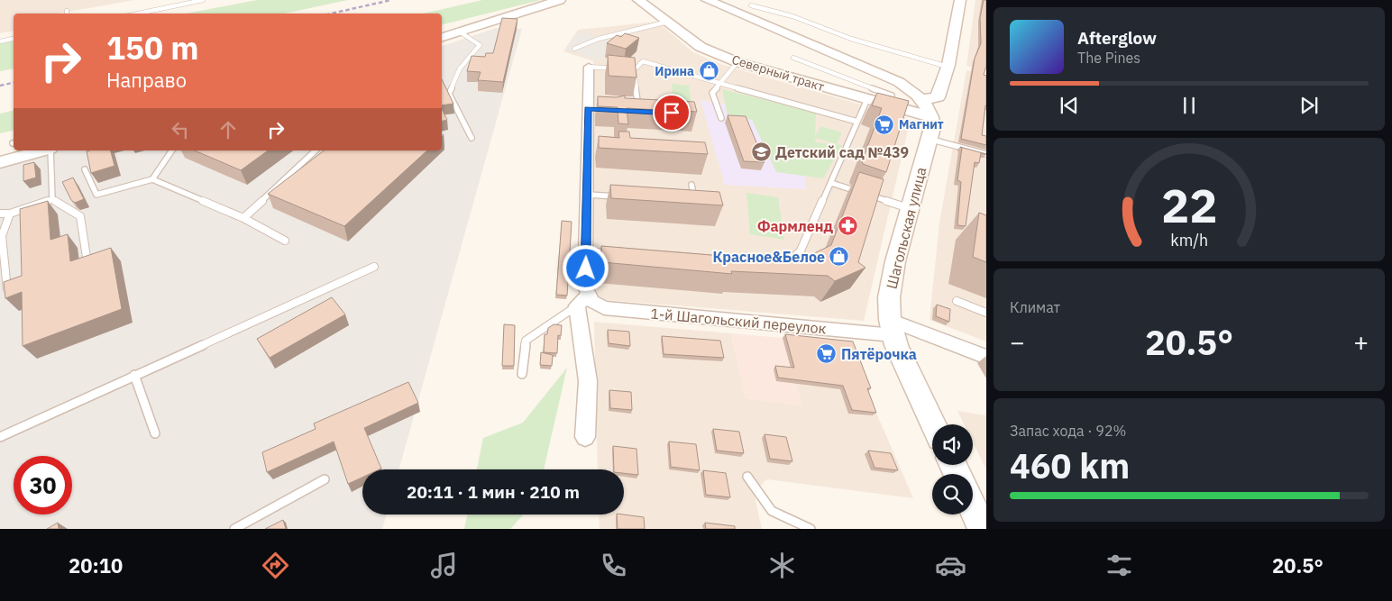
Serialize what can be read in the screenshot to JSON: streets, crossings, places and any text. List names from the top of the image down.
{
  "streets": {
    "street": ["Северный тракт", "Шагольская улица", "1-й Шагольский переулок"]
  },
  "crossings": [
    ["Северный тракт", "Шагольская улица"],
    ["Шагольская улица", "1-й Шагольский переулок"]
  ],
  "places": {
    "shop": ["Ирина", "Красное&Белое"],
    "supermarket": ["Магнит", "Пятёрочка"],
    "school or university": ["Детский сад №439"],
    "pharmacy": ["Фармленд"]
  },
  "page": {
    "turn": ["150 m", "Направо"],
    "song": ["Afterglow", "The Pines"],
    "tile": [
      "Климат",
      ["Запас хода · 92%", "460 km"]
    ],
    "heat": ["−", "20.5°", "+"],
    "limit": "30",
    "trip": "20:11 · 1 мин · 210 m",
    "tabs": ["20:10", "20.5°"],
    "gauge": ["22", "km/h"]
  }
}
